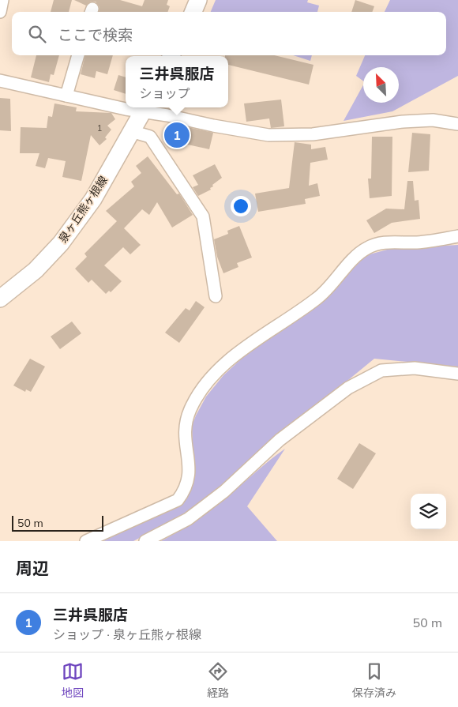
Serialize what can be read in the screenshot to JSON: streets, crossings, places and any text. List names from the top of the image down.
{
  "streets": {
    "main road": ["泉ヶ丘熊ヶ根線"]
  },
  "house_numbers": ["1"],
  "scale_bar": "50 m",
  "north": "top left",
  "page": {
    "search": "ここで検索",
    "popup": ["三井呉服店", "ショップ"],
    "pins": "1",
    "scale": "50 m",
    "heading": "周辺",
    "list": [
      {
        "mark": "1",
        "name": "三井呉服店",
        "note": "ショップ · 泉ヶ丘熊ヶ根線",
        "value": "50 m"
      }
    ],
    "nav": ["地図", "経路", "保存済み"]
  }
}
